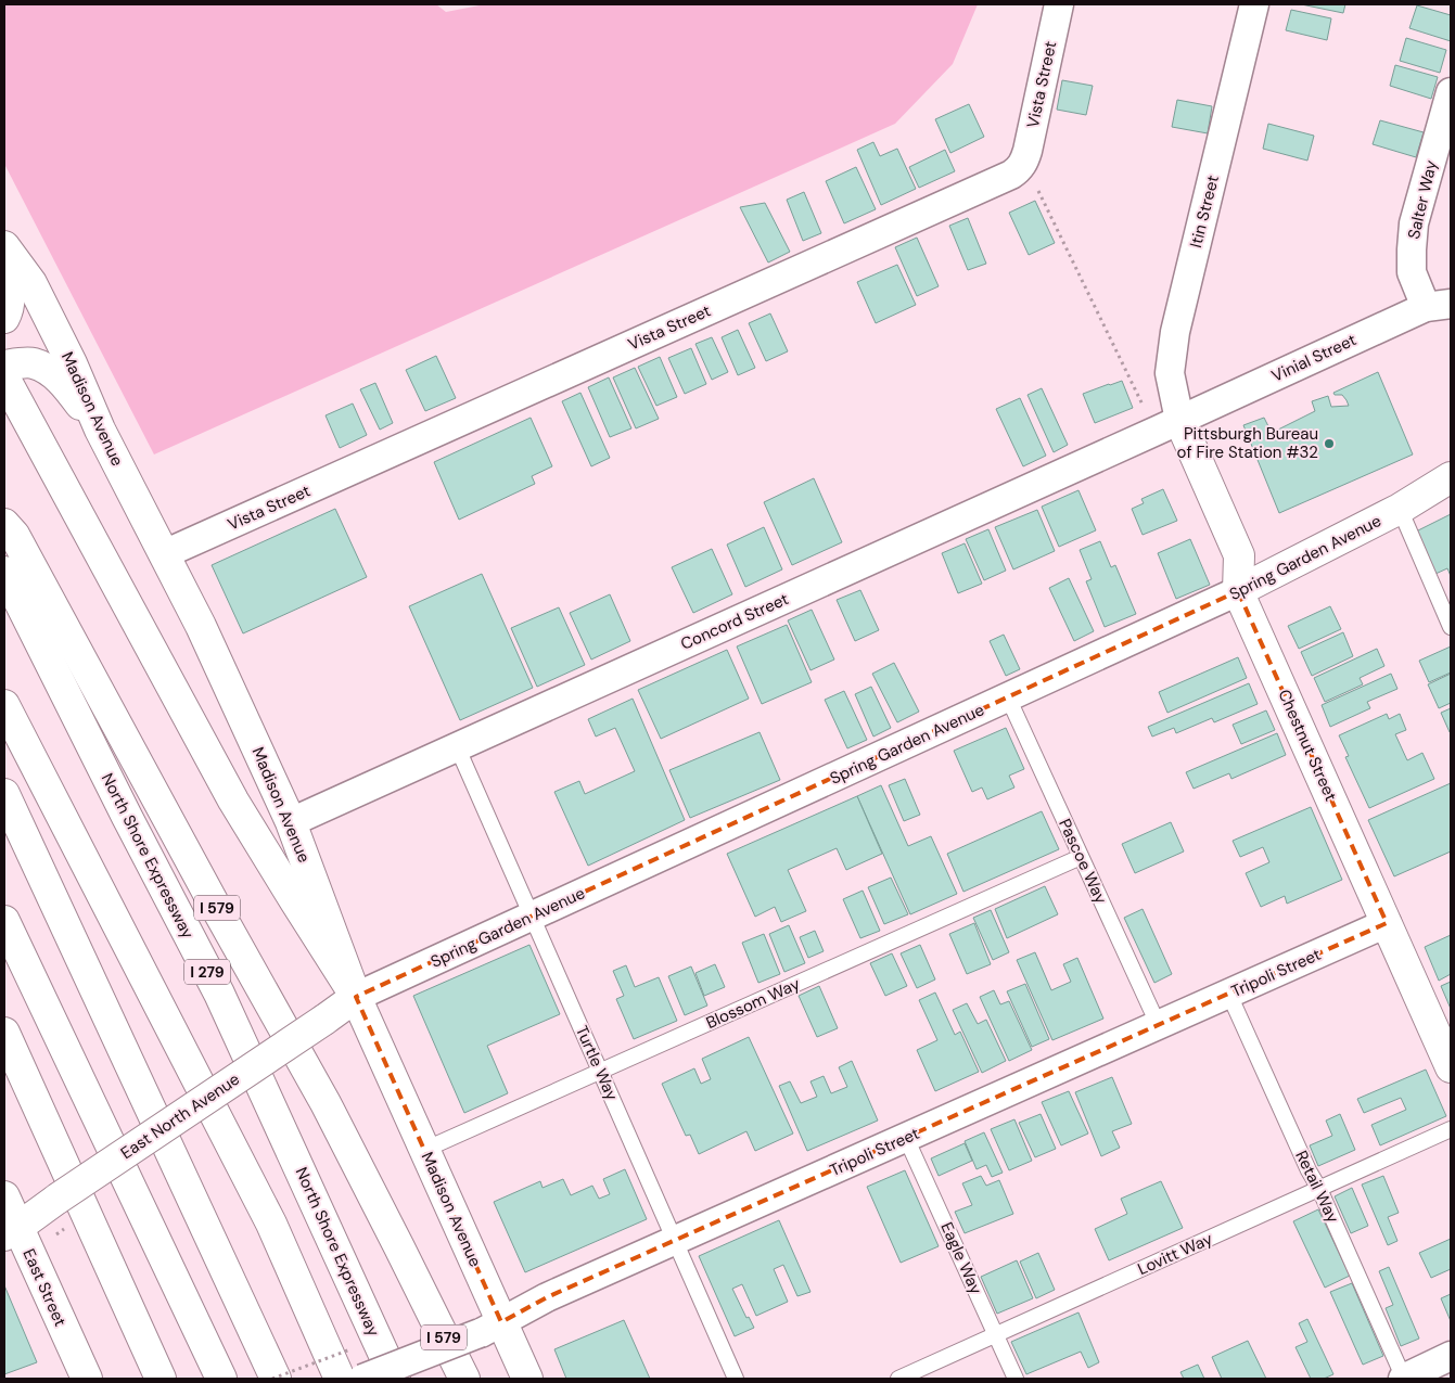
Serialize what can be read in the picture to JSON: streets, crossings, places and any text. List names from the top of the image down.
{
  "streets": {
    "main road": [
      "Madison Avenue",
      "Spring Garden Avenue",
      "Chestnut Street",
      "North Shore Expressway",
      "I 579",
      "I 279",
      "East North Avenue",
      "East Street"
    ],
    "street": [
      "Vista Street",
      "Salter Way",
      "Itin Street",
      "Vinial Street",
      "Concord Street",
      "Tripoli Street"
    ],
    "lane": [
      "Pascoe Way",
      "Blossom Way",
      "Turtle Way",
      "Retail Way",
      "Lovitt Way",
      "Eagle Way"
    ]
  },
  "crossings": [
    ["Vista Street", "Madison Avenue"],
    ["Salter Way", "Vinial Street"],
    ["Itin Street", "Vinial Street"],
    ["Itin Street", "Concord Street"],
    ["Itin Street", "Chestnut Street"],
    ["Vinial Street", "Concord Street"],
    ["Vinial Street", "Chestnut Street"],
    ["Madison Avenue", "Spring Garden Avenue"],
    ["Madison Avenue", "Concord Street"],
    ["Madison Avenue", "Tripoli Street"],
    ["Madison Avenue", "Blossom Way"],
    ["Madison Avenue", "East North Avenue"],
    ["Spring Garden Avenue", "Chestnut Street"],
    ["Spring Garden Avenue", "Pascoe Way"],
    ["Spring Garden Avenue", "Turtle Way"],
    ["Spring Garden Avenue", "East North Avenue"],
    ["Concord Street", "Chestnut Street"],
    ["Concord Street", "Turtle Way"],
    ["Chestnut Street", "Tripoli Street"],
    ["Pascoe Way", "Tripoli Street"],
    ["Pascoe Way", "Blossom Way"],
    ["Tripoli Street", "Turtle Way"],
    ["Tripoli Street", "Retail Way"],
    ["Tripoli Street", "Eagle Way"],
    ["Blossom Way", "Turtle Way"],
    ["East North Avenue", "East Street"],
    ["Retail Way", "Lovitt Way"],
    ["Lovitt Way", "Eagle Way"]
  ],
  "places": ["Pittsburgh Bureau of Fire Station #32"]
}
